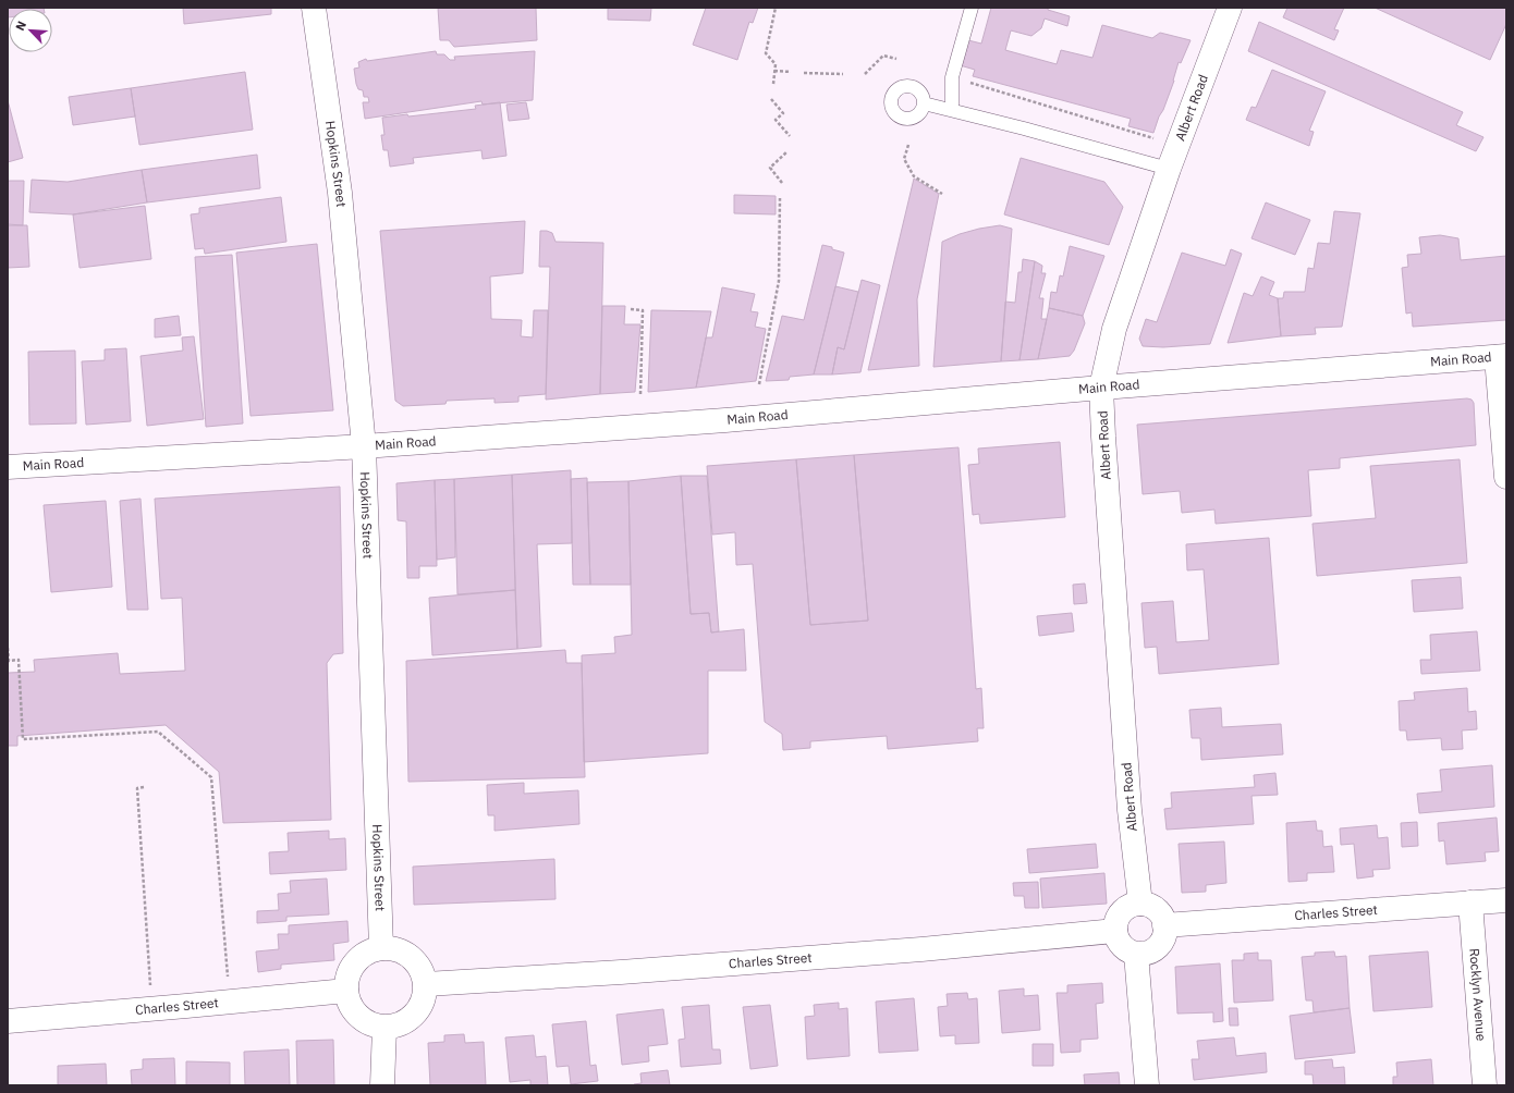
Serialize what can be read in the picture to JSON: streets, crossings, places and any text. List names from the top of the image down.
{
  "streets": {
    "street": [
      "Albert Road",
      "Hopkins Street",
      "Main Road",
      "Charles Street",
      "Rocklyn Avenue"
    ]
  },
  "crossings": [
    ["Albert Road", "Main Road"],
    ["Albert Road", "Charles Street"],
    ["Hopkins Street", "Main Road"],
    ["Hopkins Street", "Charles Street"],
    ["Charles Street", "Rocklyn Avenue"]
  ],
  "north": "top left"
}
